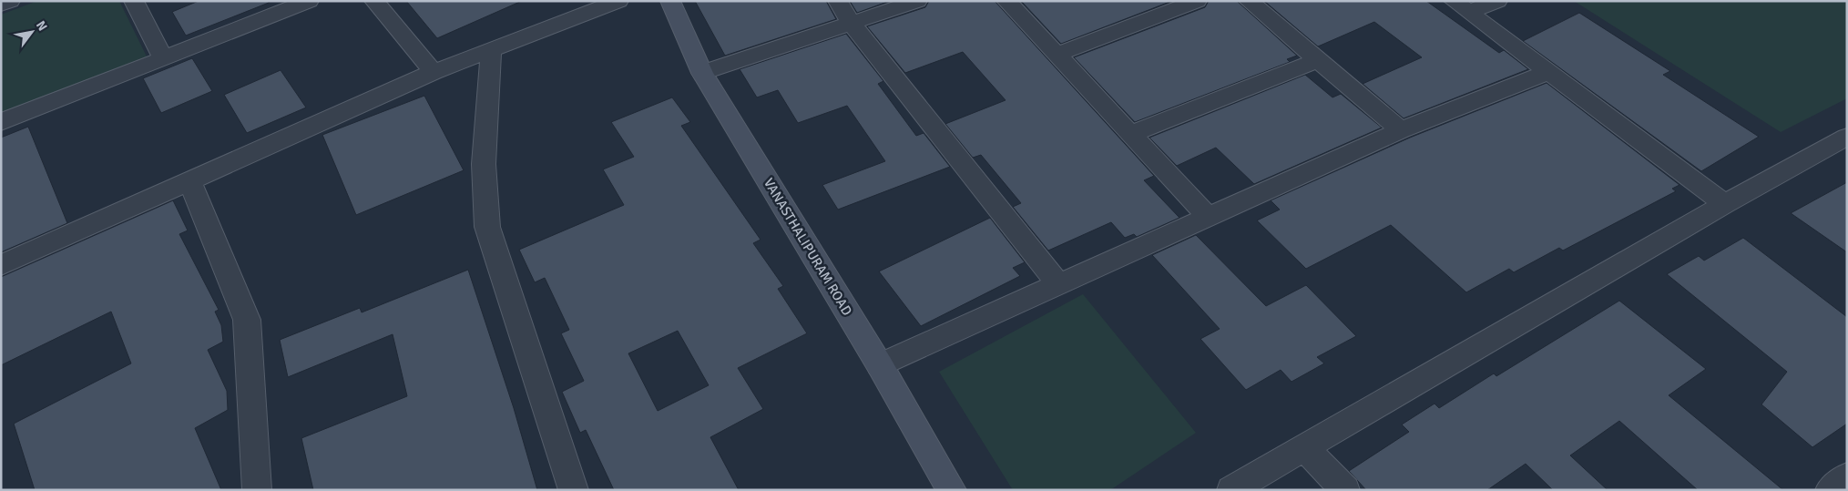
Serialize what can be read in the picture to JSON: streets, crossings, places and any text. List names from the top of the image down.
{
  "streets": {
    "street": ["VANASTHALIPURAM ROAD"]
  },
  "north": "top right"
}
